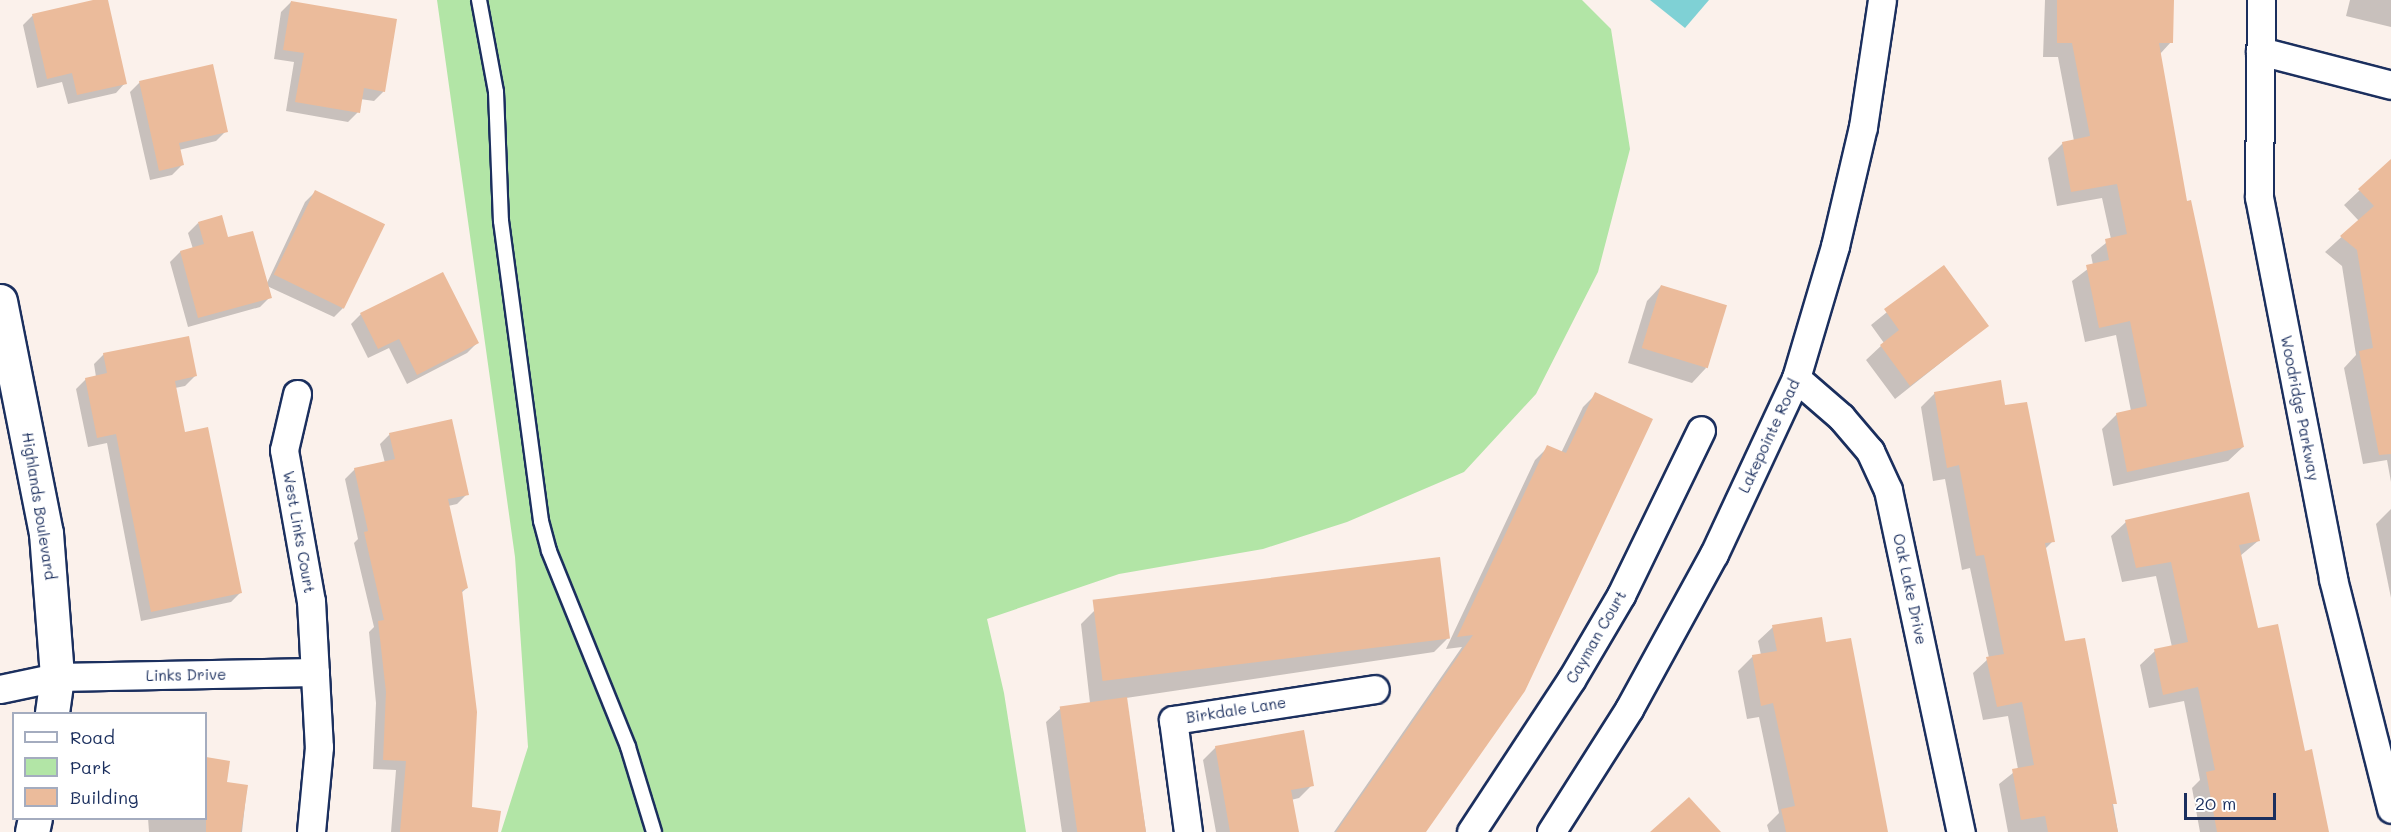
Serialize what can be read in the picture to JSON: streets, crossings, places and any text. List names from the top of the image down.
{
  "streets": {
    "street": [
      "Woodridge Parkway",
      "Lakepointe Road",
      "Highlands Boulevard",
      "West Links Court",
      "Oak Lake Drive",
      "Cayman Court",
      "Links Drive",
      "Birkdale Lane"
    ]
  },
  "crossings": [
    ["Lakepointe Road", "Oak Lake Drive"],
    ["Highlands Boulevard", "Links Drive"],
    ["West Links Court", "Links Drive"]
  ],
  "legend": ["Road", "Park", "Building"],
  "scale_bar": "20 m"
}
